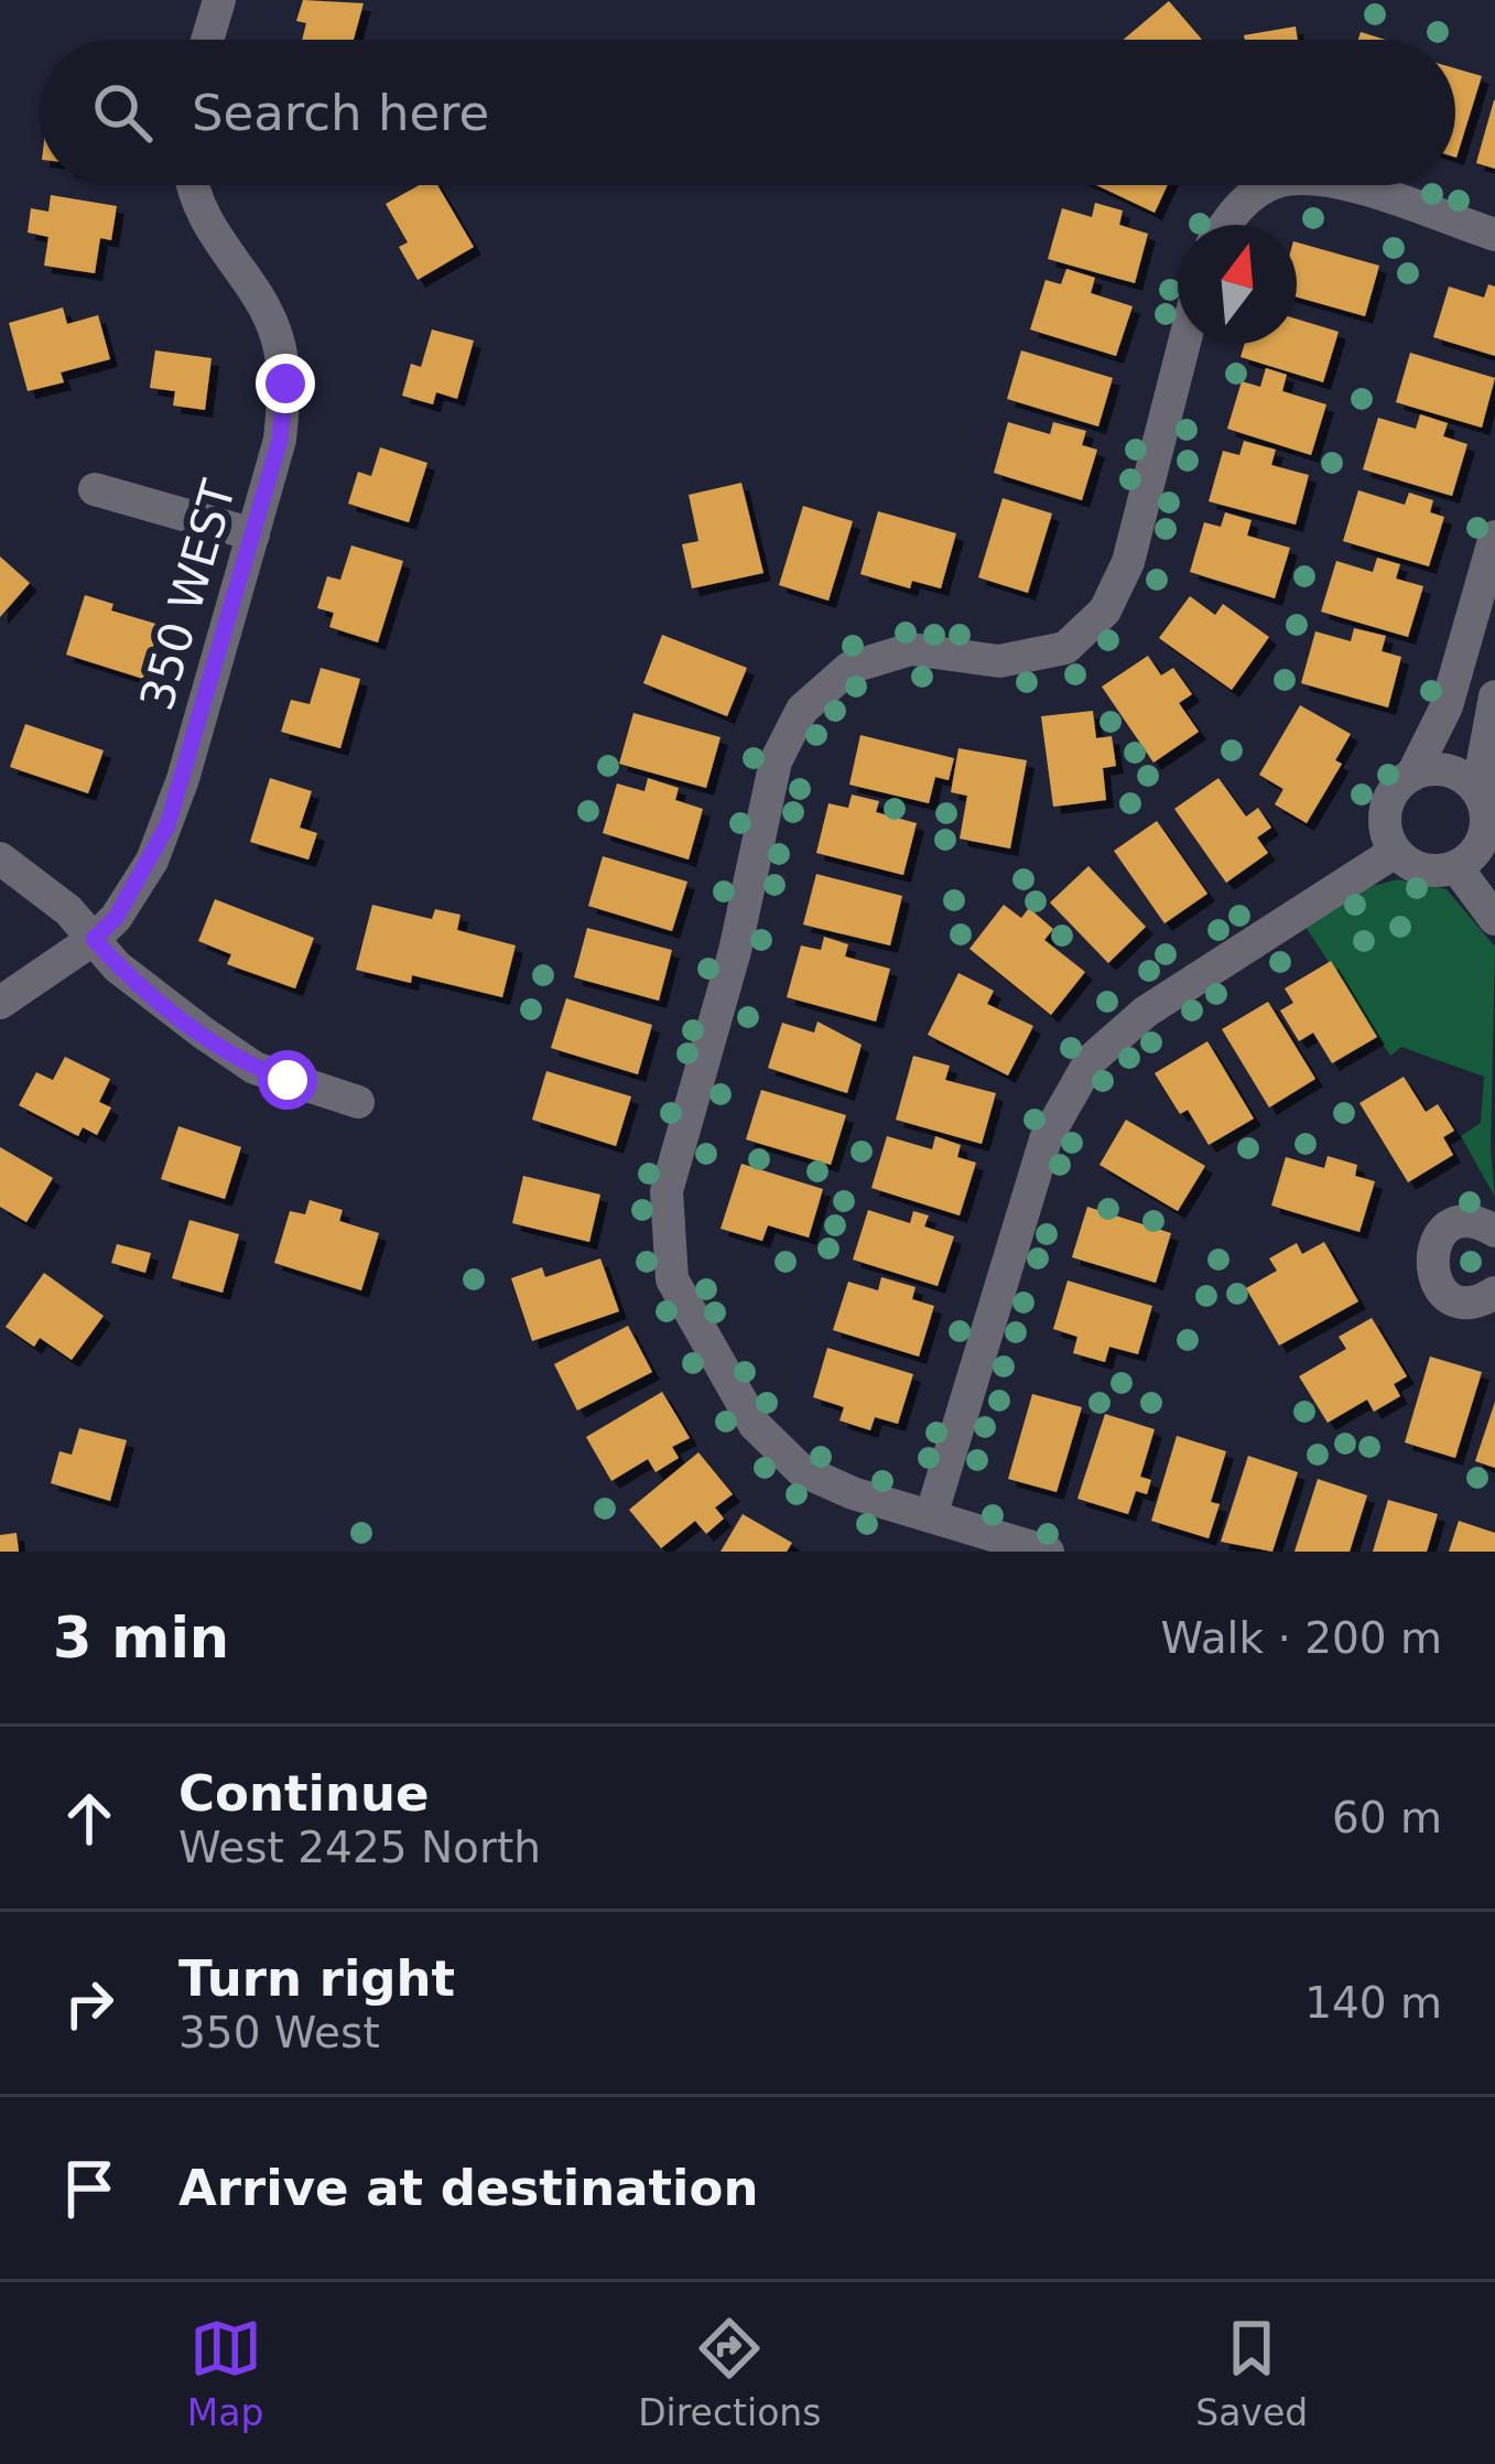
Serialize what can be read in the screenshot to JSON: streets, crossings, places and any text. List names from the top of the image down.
{
  "streets": {
    "street": ["350 WEST"]
  },
  "north": "top",
  "page": {
    "search": "Search here",
    "heading": ["3 min", "Walk · 200 m"],
    "list": [
      ["Continue", "West 2425 North", "60 m"],
      ["Turn right", "350 West", "140 m"],
      "Arrive at destination"
    ],
    "nav": ["Map", "Directions", "Saved"]
  }
}
